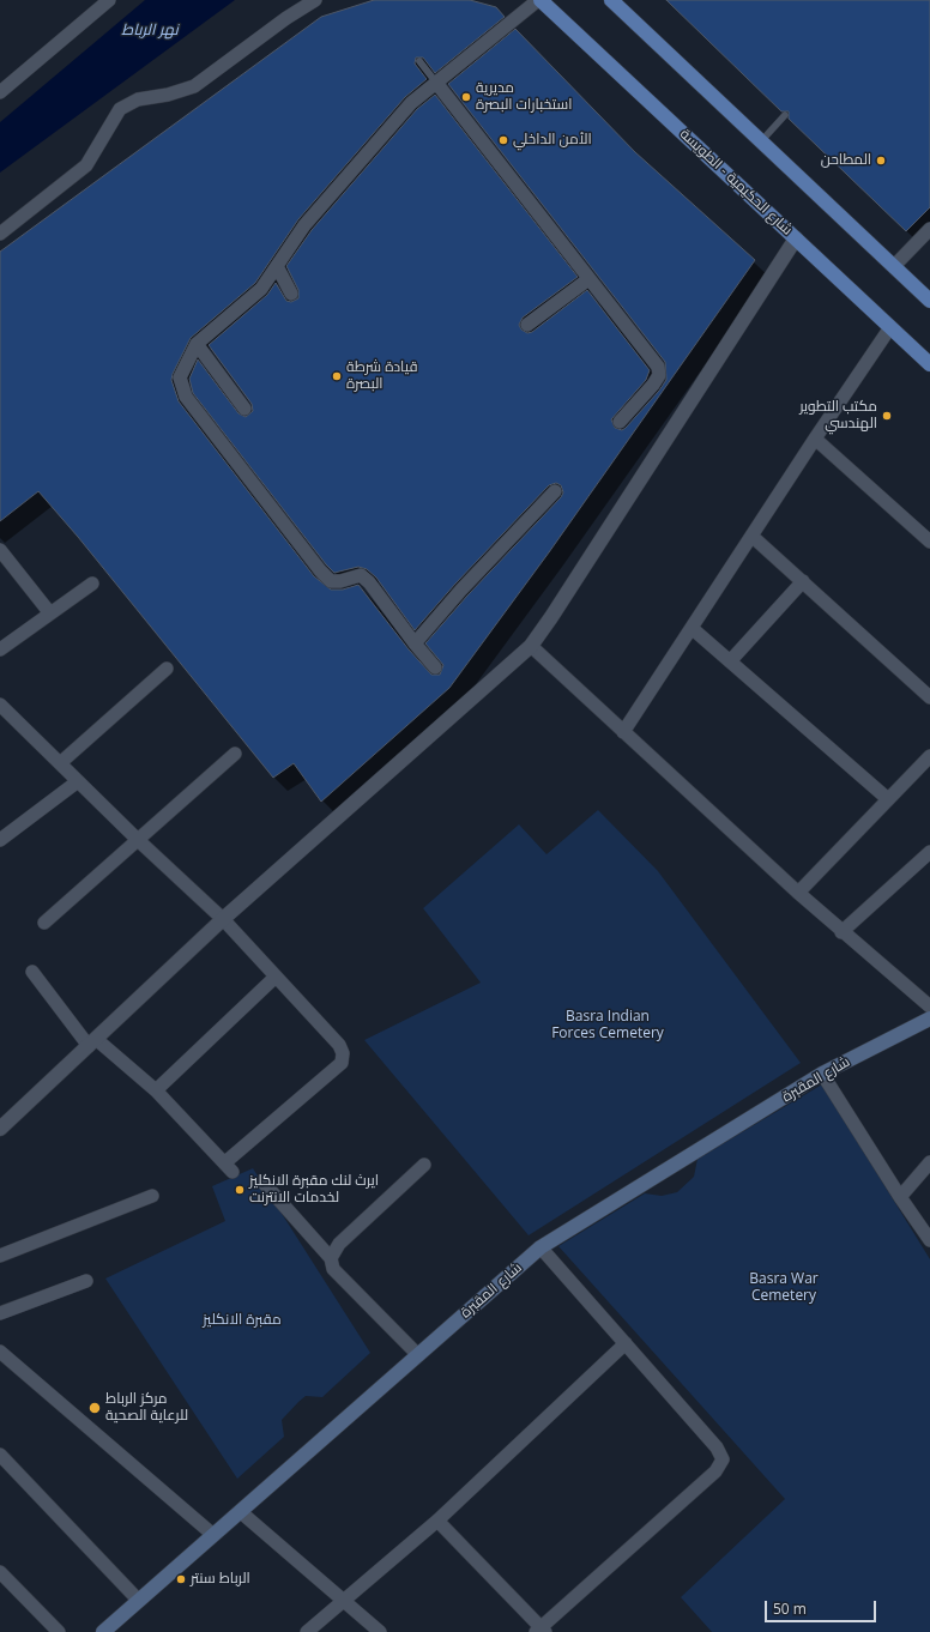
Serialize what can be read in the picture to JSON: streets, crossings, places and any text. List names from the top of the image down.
{
  "streets": {
    "main road": ["شارع الحكيمية - الطويسة", "شارع المقبرة"]
  },
  "water": ["نهر الرباط"],
  "parks": ["Basra Indian Forces Cemetery", "Basra War Cemetery", "مقبرة الانكليز"],
  "places": [
    "مديرية استخبارات البصرة",
    "الأمن الداخلي",
    "المطاحن",
    "قيادة شرطة البصرة",
    "مكتب التطوير الهندسي",
    "ايرث لنك مقبرة الانكليز لخدمات الانترنت",
    "مركز الرباط للرعاية الصحية",
    "الرباط سنتر"
  ],
  "scale_bar": "50 m"
}
